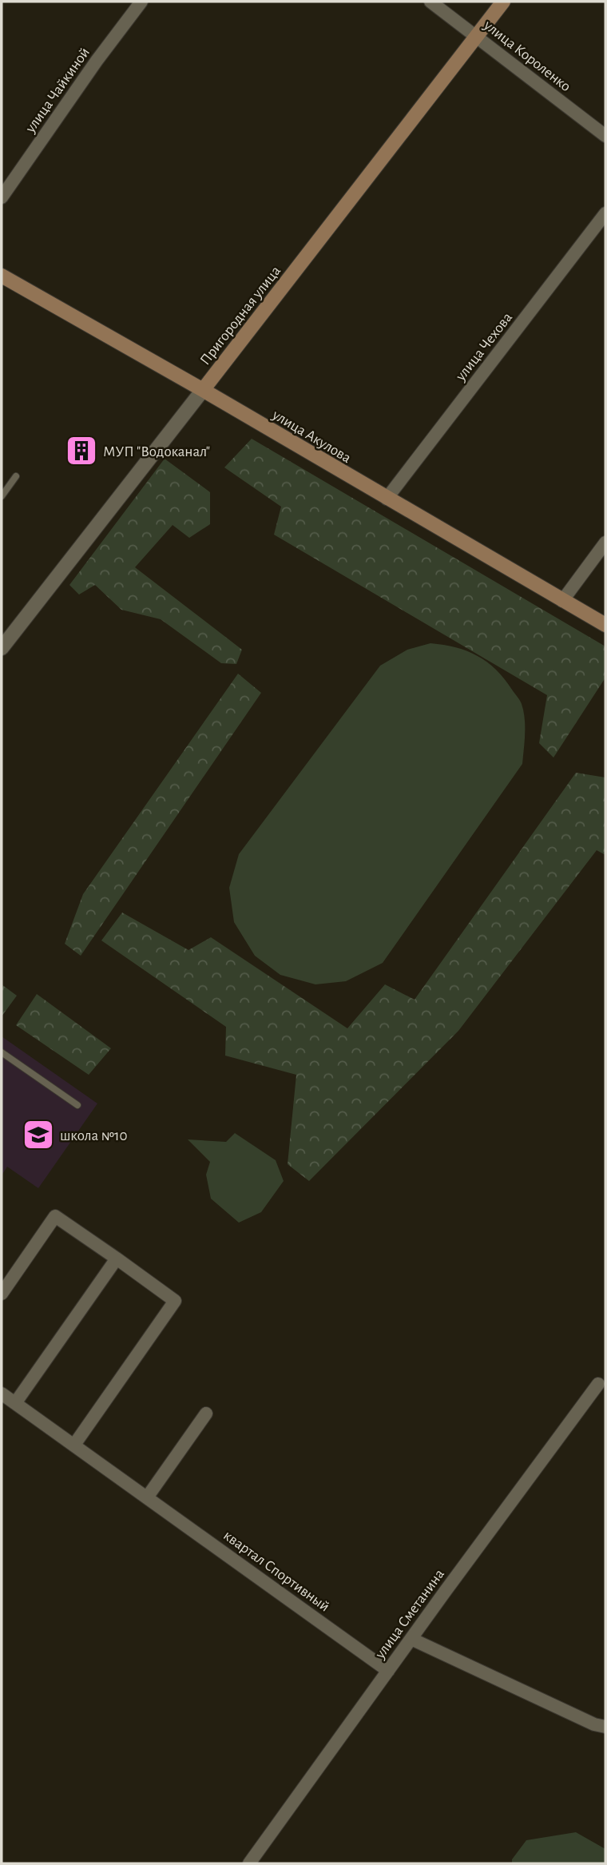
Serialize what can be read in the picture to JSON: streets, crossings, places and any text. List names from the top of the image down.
{
  "streets": {
    "main road": ["Пригородная улица", "улица Акулова"],
    "street": [
      "улица Короленко",
      "улица Чайкиной",
      "улица Чехова",
      "квартал Спортивный",
      "улица Сметанина"
    ]
  },
  "crossings": [
    ["улица Короленко", "Пригородная улица"],
    ["Пригородная улица", "улица Акулова"],
    ["улица Чехова", "улица Акулова"],
    ["квартал Спортивный", "улица Сметанина"]
  ],
  "places": {
    "building": ["МУП \"Водоканал\""],
    "school or university": ["школа №10"]
  }
}
